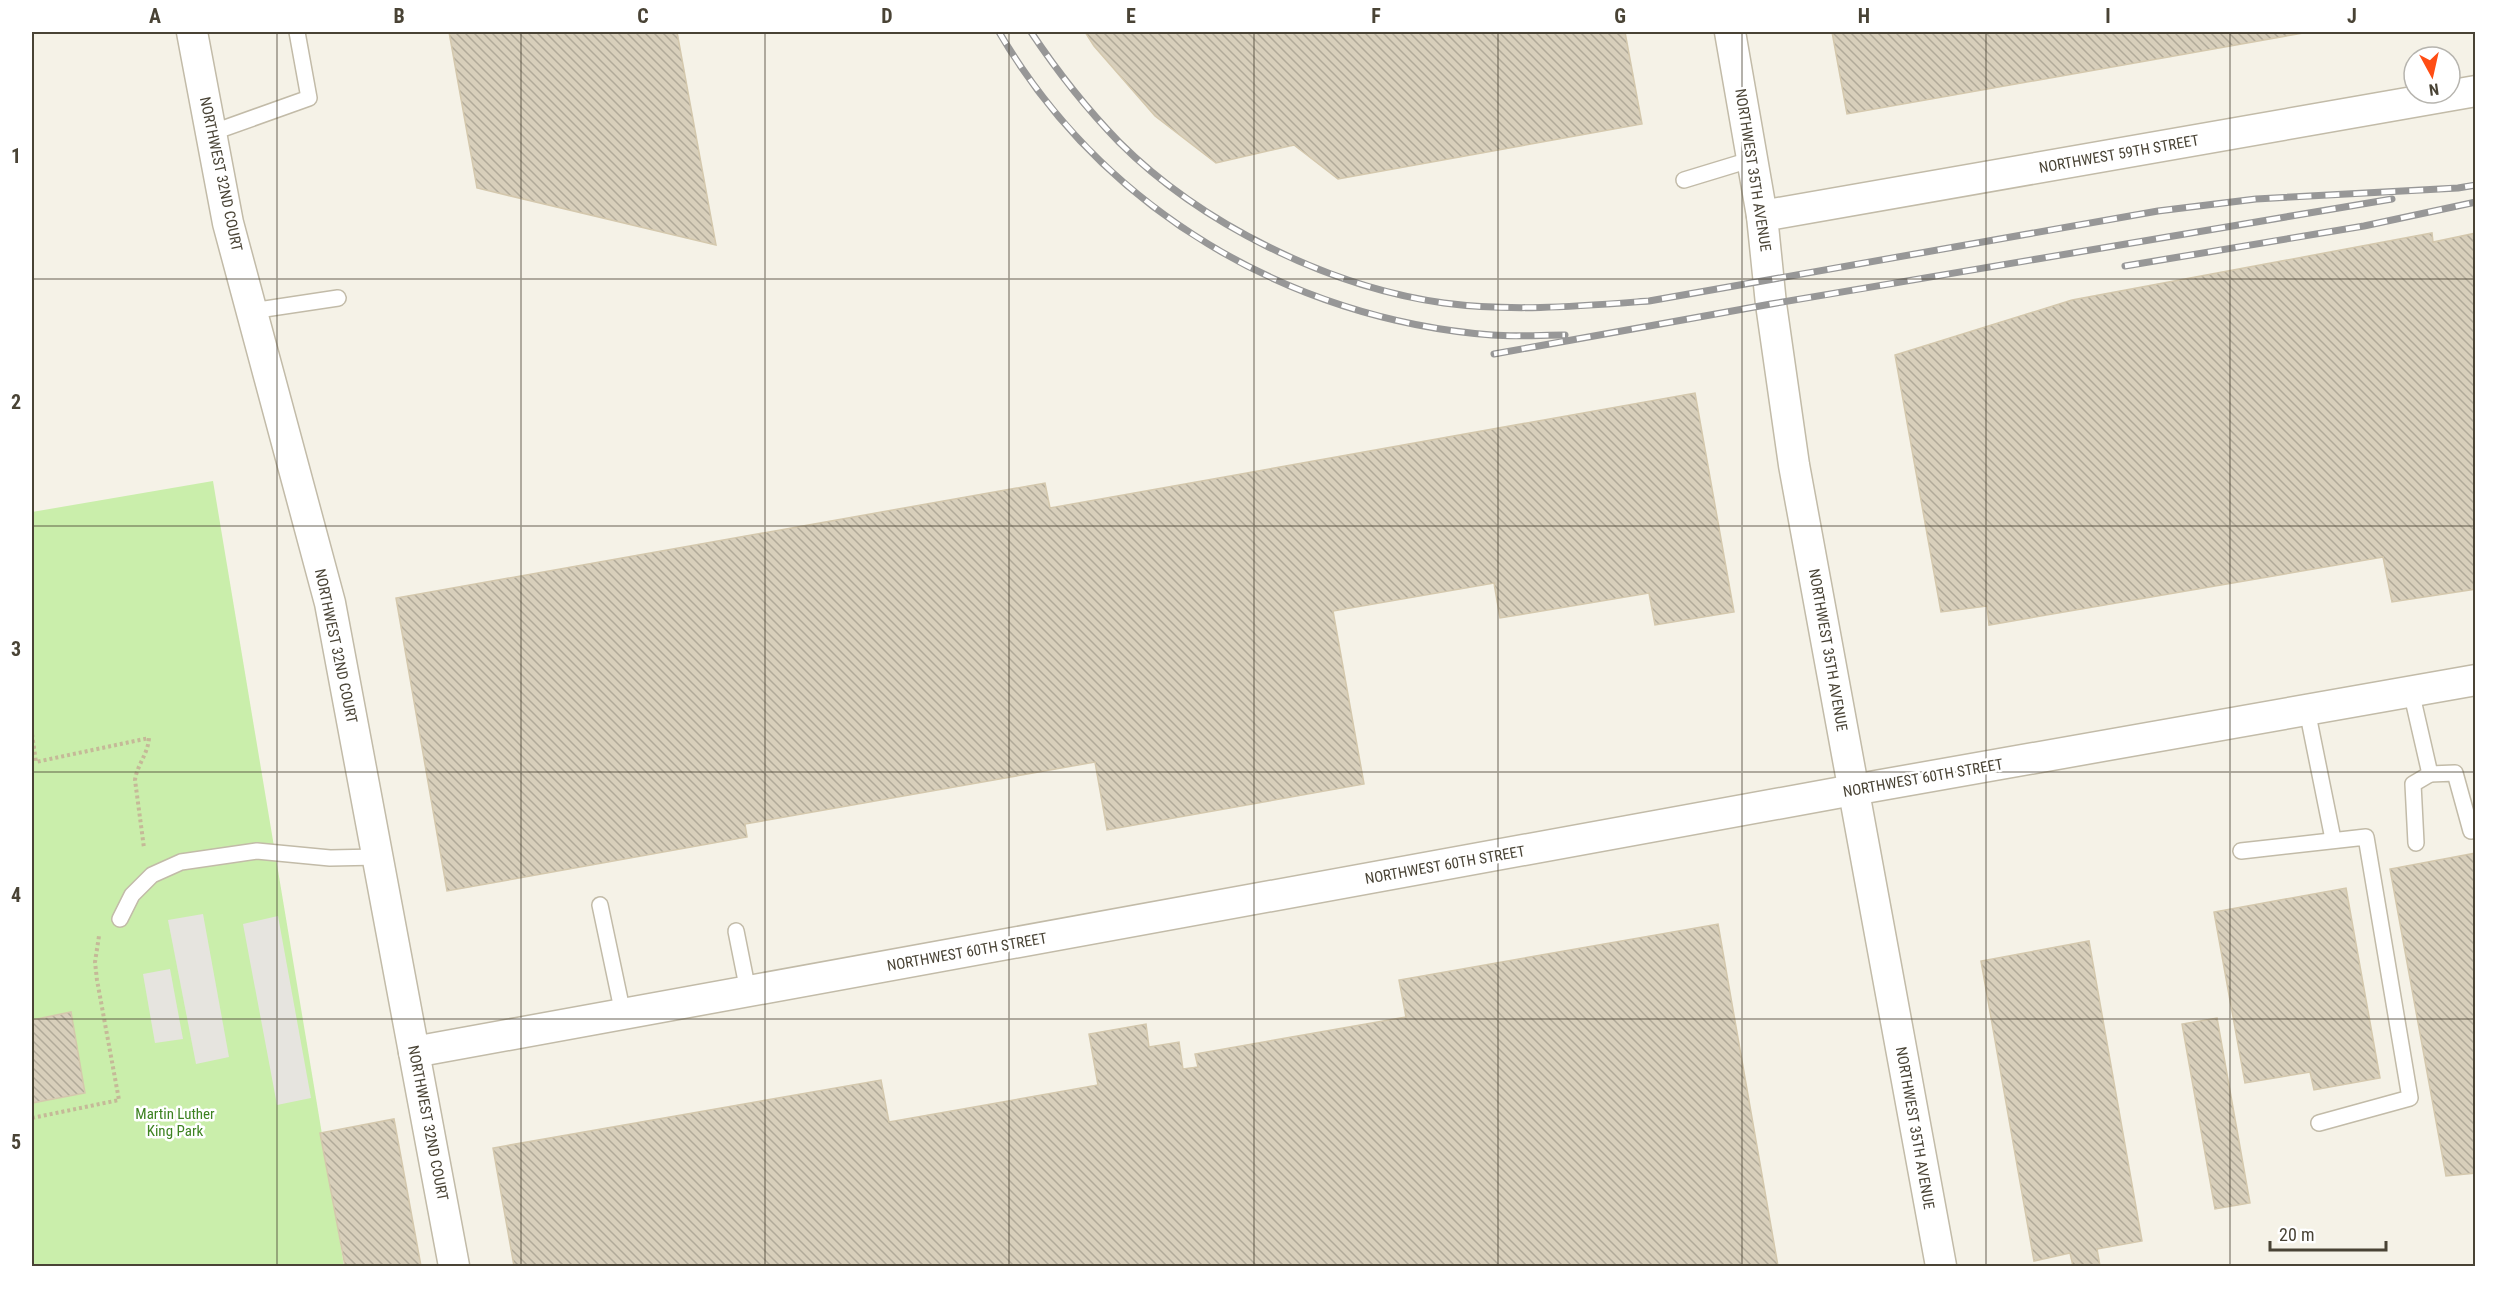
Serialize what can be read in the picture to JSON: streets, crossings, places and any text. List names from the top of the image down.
{
  "streets": {
    "street": [
      "NORTHWEST 59TH STREET",
      "NORTHWEST 35TH AVENUE",
      "NORTHWEST 32ND COURT",
      "NORTHWEST 60TH STREET"
    ]
  },
  "crossings": [
    ["NORTHWEST 59TH STREET", "NORTHWEST 35TH AVENUE"],
    ["NORTHWEST 35TH AVENUE", "NORTHWEST 60TH STREET"],
    ["NORTHWEST 32ND COURT", "NORTHWEST 60TH STREET"]
  ],
  "parks": ["Martin Luther King Park"],
  "scale_bar": "20 m",
  "north": "bottom",
  "grid": {
    "columns": [
      "A",
      "B",
      "C",
      "D",
      "E",
      "F",
      "G",
      "H",
      "I",
      "J"
    ],
    "rows": [
      "1",
      "2",
      "3",
      "4",
      "5"
    ]
  }
}
